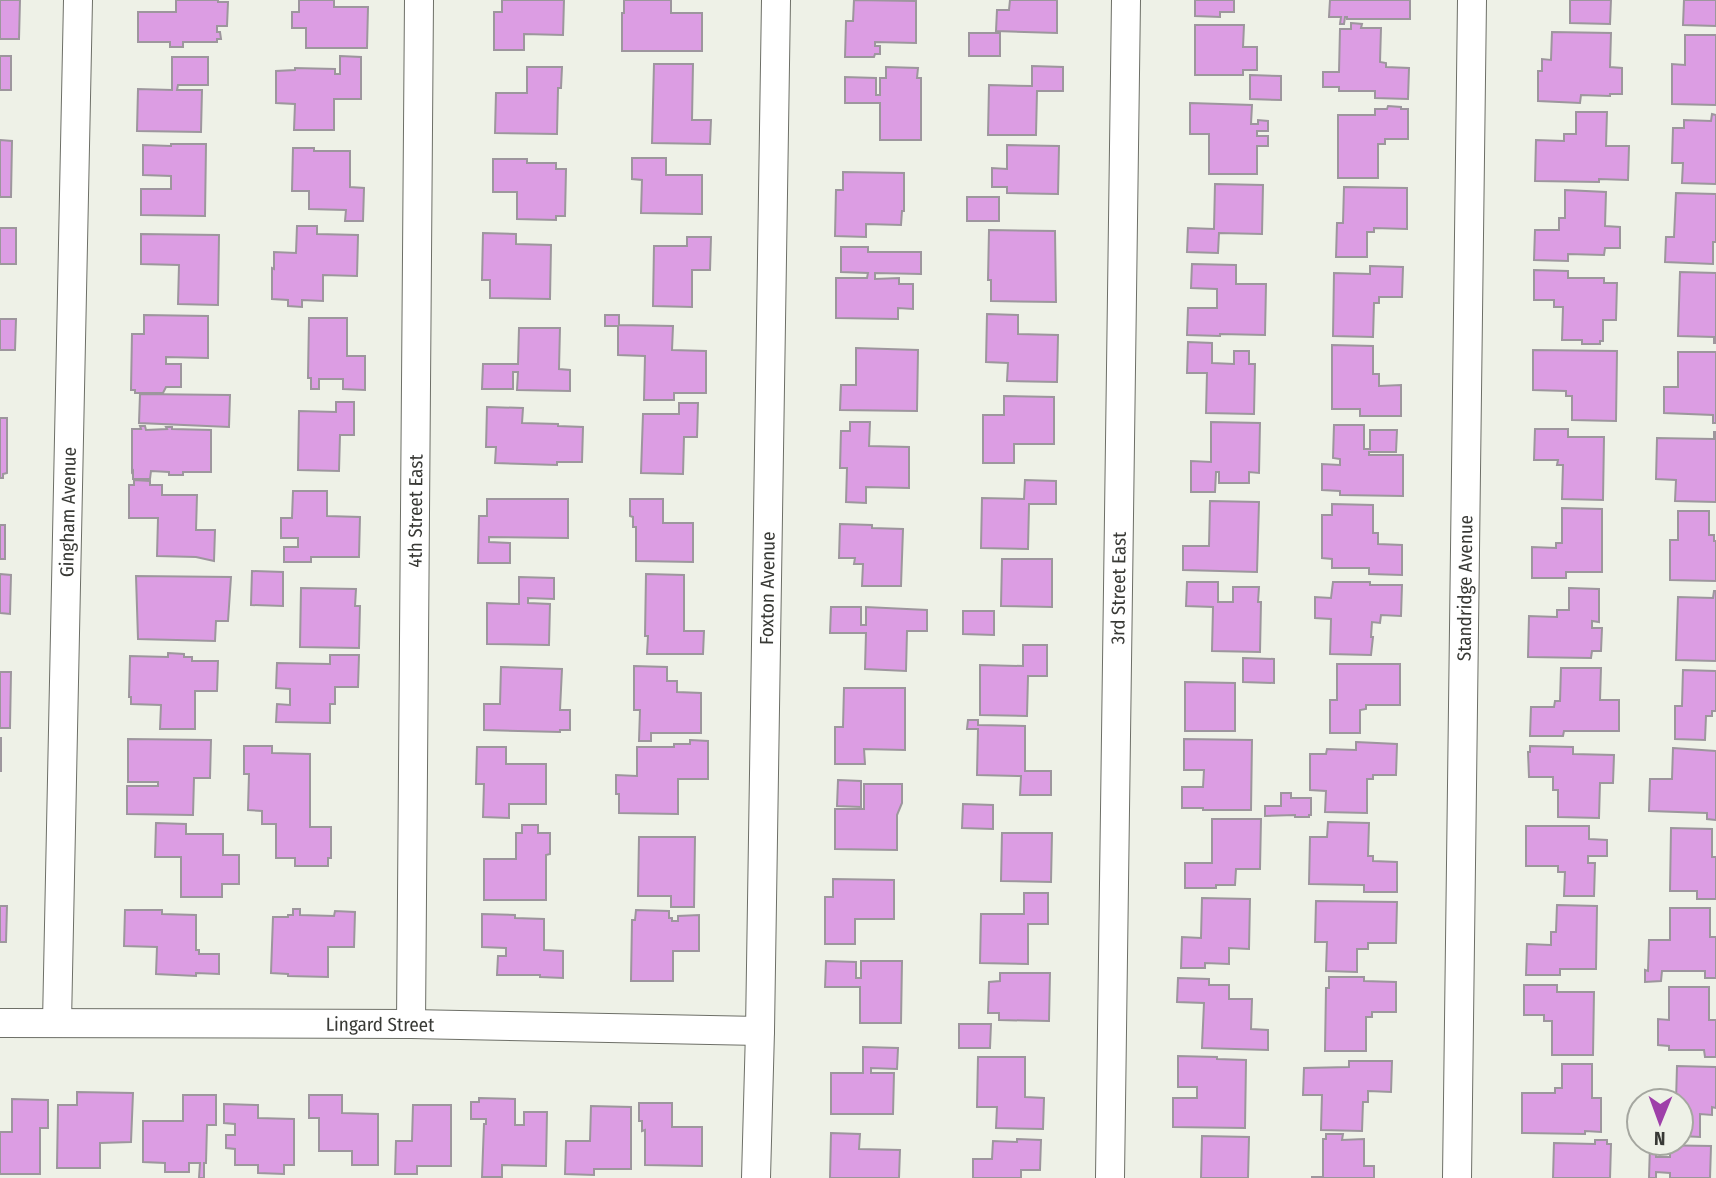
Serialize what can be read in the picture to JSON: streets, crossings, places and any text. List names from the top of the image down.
{
  "streets": {
    "street": [
      "Gingham Avenue",
      "4th Street East",
      "Foxton Avenue",
      "3rd Street East",
      "Standridge Avenue",
      "Lingard Street"
    ]
  },
  "crossings": [
    ["Gingham Avenue", "Lingard Street"],
    ["4th Street East", "Lingard Street"],
    ["Foxton Avenue", "Lingard Street"]
  ],
  "north": "bottom"
}
